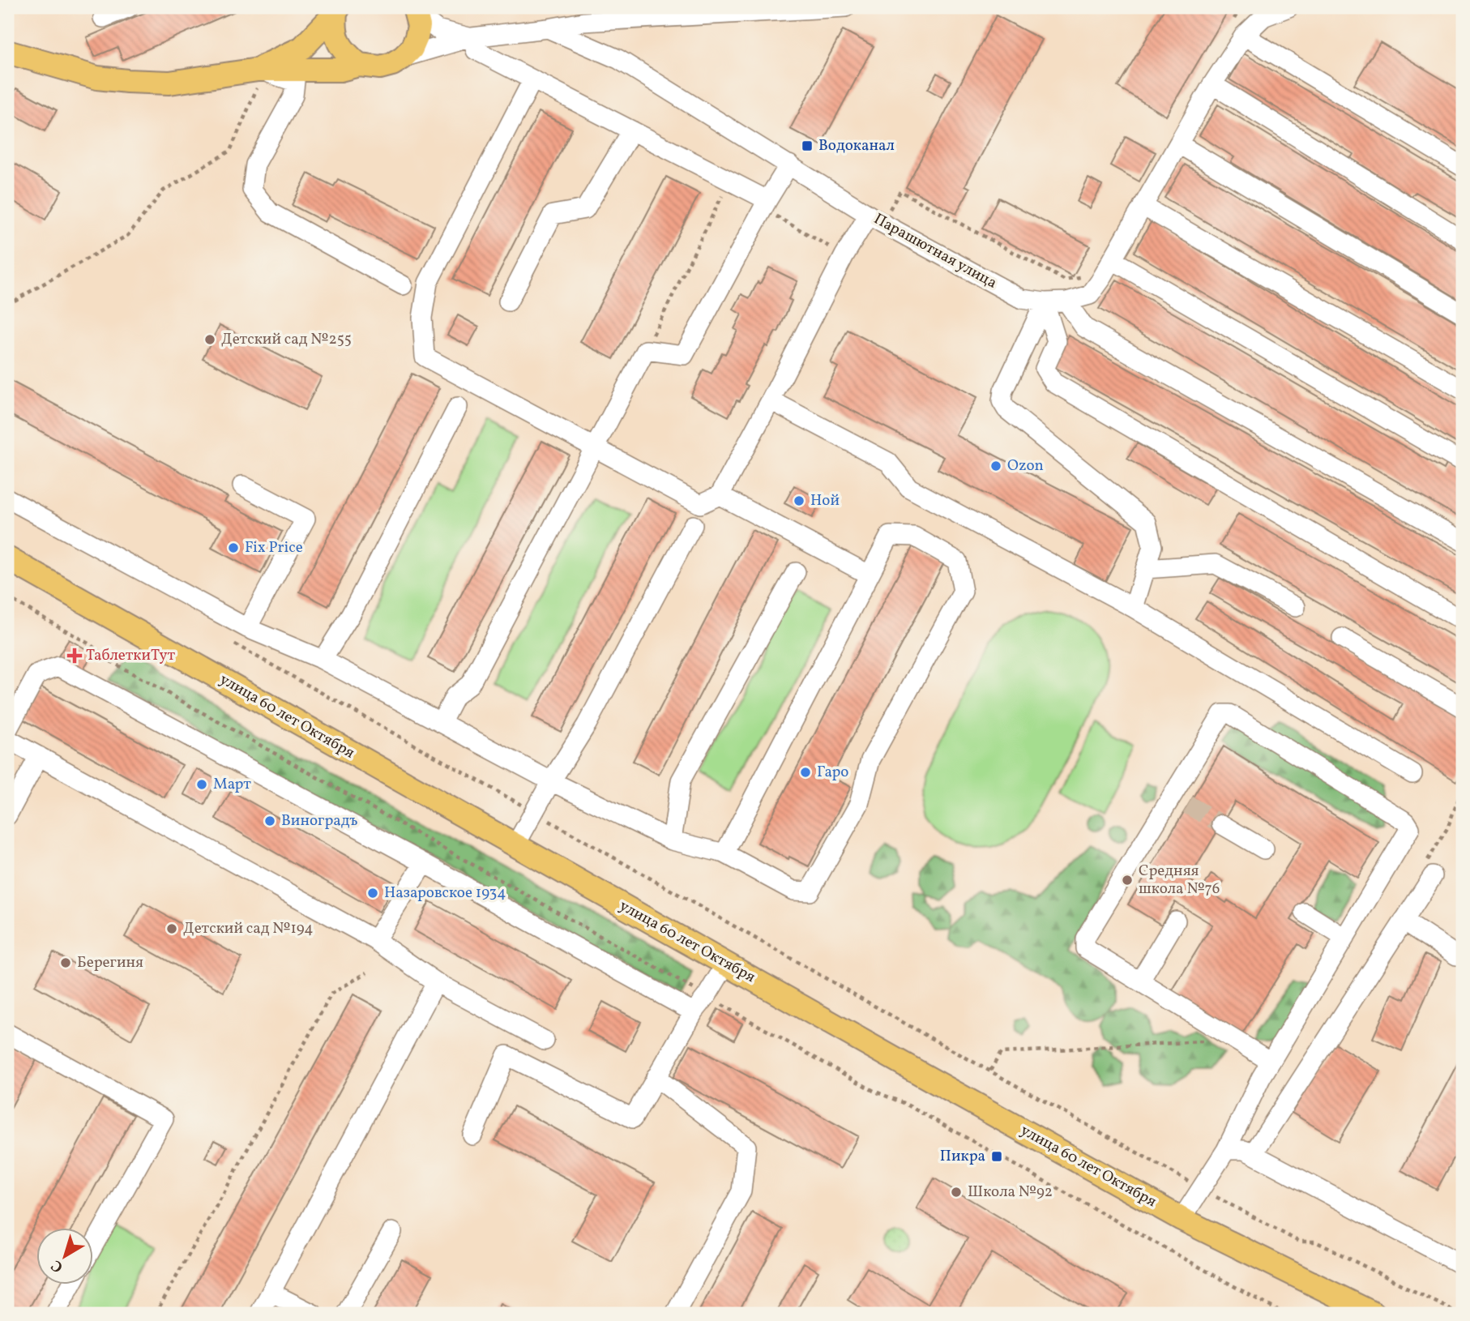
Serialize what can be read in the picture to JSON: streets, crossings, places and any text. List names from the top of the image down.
{
  "streets": {
    "main road": ["улица 60 лет Октября"],
    "street": ["Парашютная улица"]
  },
  "places": {
    "transit": ["Водоканал", "Пикра"],
    "other": [
      "Детский сад №255",
      "Ozon",
      "Ной",
      "Fix Price",
      "Гаро",
      "Март",
      "Виноградъ",
      "Средняя школа №76",
      "Назаровское 1934",
      "Детский сад №194",
      "Берегиня",
      "Школа №92"
    ],
    "health": ["ТаблеткиТут"]
  },
  "north": "bottom left"
}
